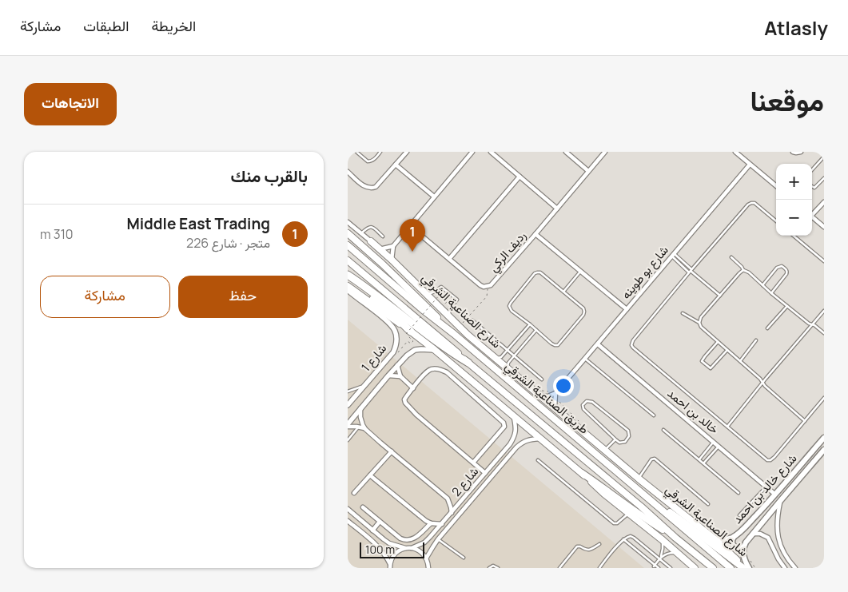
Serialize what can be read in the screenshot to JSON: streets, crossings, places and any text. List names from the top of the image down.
{
  "streets": {
    "main road": ["شارع الصناعية الشرقي", "طريق الصناعية الشرقي", "شارع خالد بن احمد"],
    "street": [
      "رديف الركي",
      "شارع بو طوينه",
      "شارع 1",
      "خالد بن احمد",
      "شارع 2"
    ]
  },
  "crossings": [
    ["شارع بو طوينه", "خالد بن احمد"],
    ["شارع الصناعية الشرقي", "شارع خالد بن احمد"],
    ["شارع 1", "شارع 2"],
    ["خالد بن احمد", "شارع خالد بن احمد"]
  ],
  "scale_bar": "100 m",
  "page": {
    "header": "Atlasly",
    "nav": ["الخريطة", "الطبقات", "مشاركة"],
    "title": "موقعنا",
    "buttons": [
      "الاتجاهات",
      ["حفظ", "مشاركة"]
    ],
    "heading": "بالقرب منك",
    "map_buttons": ["+", "−"],
    "list": [
      {
        "mark": "1",
        "name": "Middle East Trading",
        "note": "متجر · شارع 226",
        "value": "310 m"
      }
    ],
    "pins": "1",
    "scale": "100 m"
  }
}
